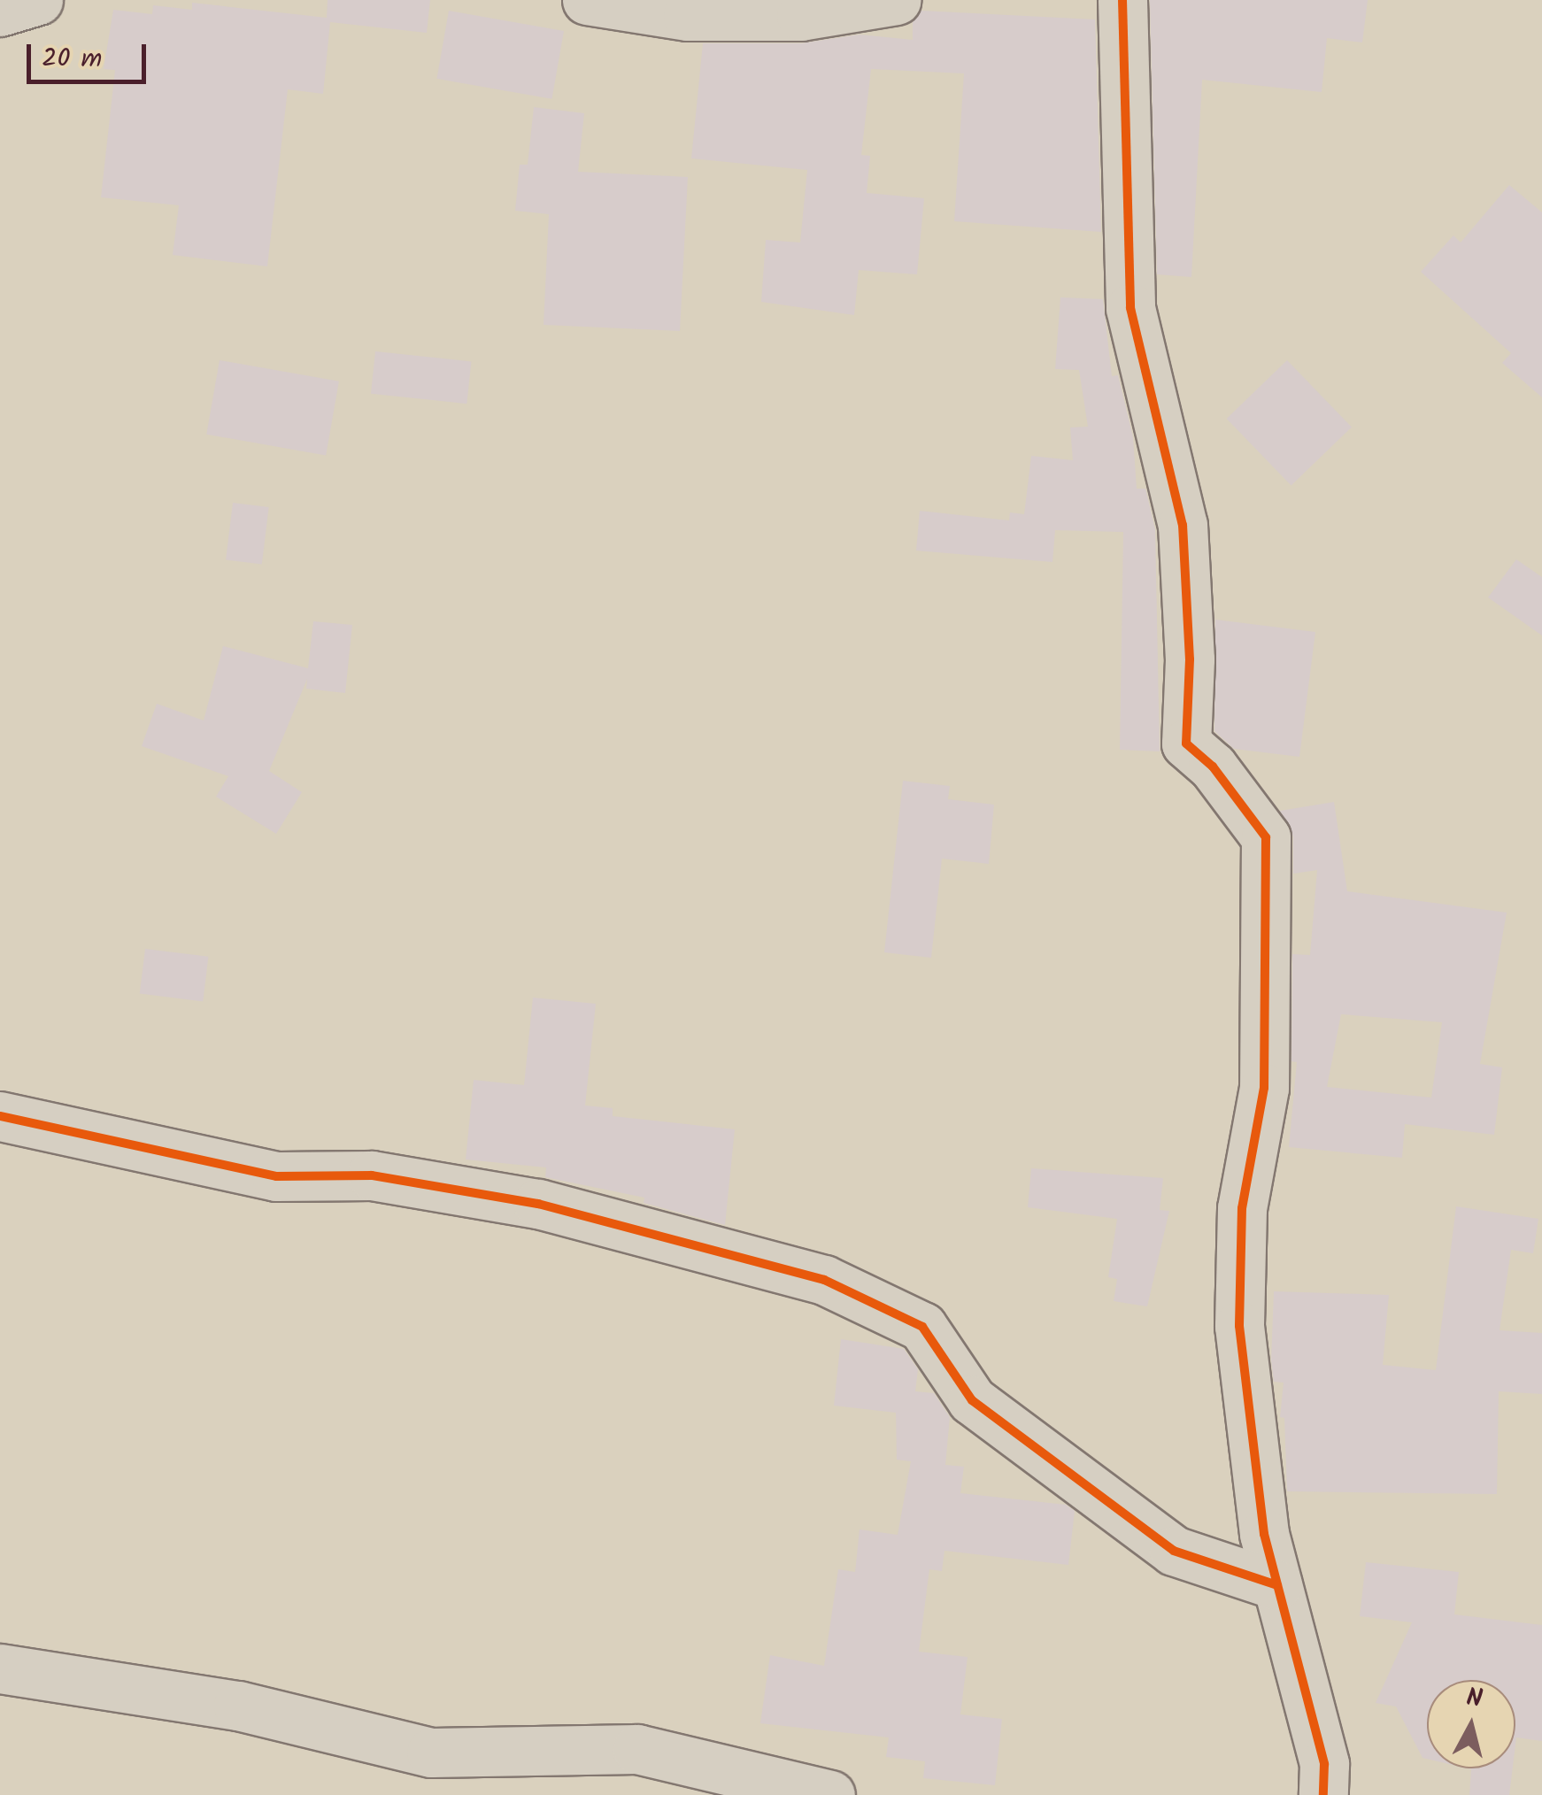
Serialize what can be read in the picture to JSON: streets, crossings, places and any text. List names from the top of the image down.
{
  "scale_bar": "20 m",
  "north": "top"
}
